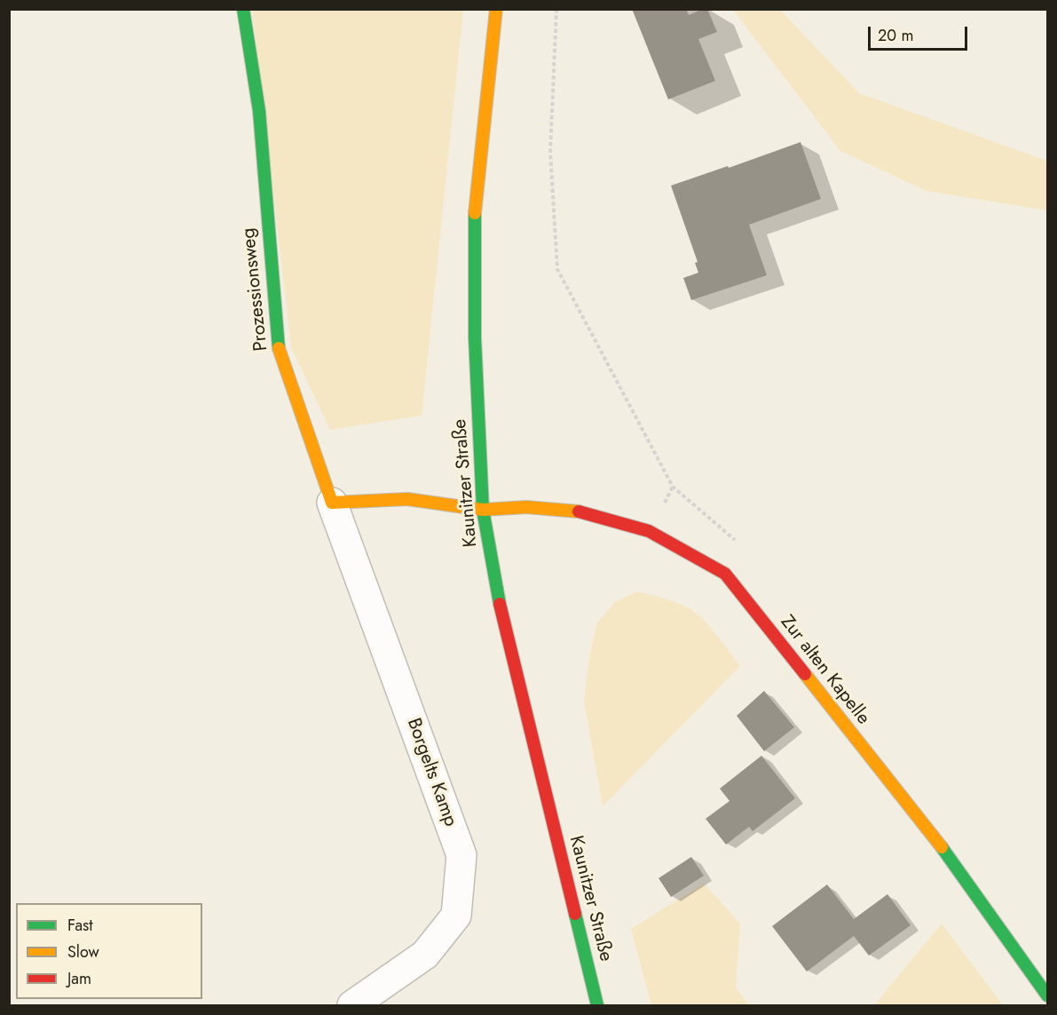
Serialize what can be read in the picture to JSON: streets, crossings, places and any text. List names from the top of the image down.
{
  "streets": {
    "street": [
      "Prozessionsweg",
      "Kaunitzer Straße",
      "Zur alten Kapelle",
      "Borgelts Kamp"
    ]
  },
  "crossings": [
    ["Prozessionsweg", "Borgelts Kamp"],
    ["Kaunitzer Straße", "Zur alten Kapelle"]
  ],
  "legend": ["Fast", "Slow", "Jam"],
  "scale_bar": "20 m"
}
